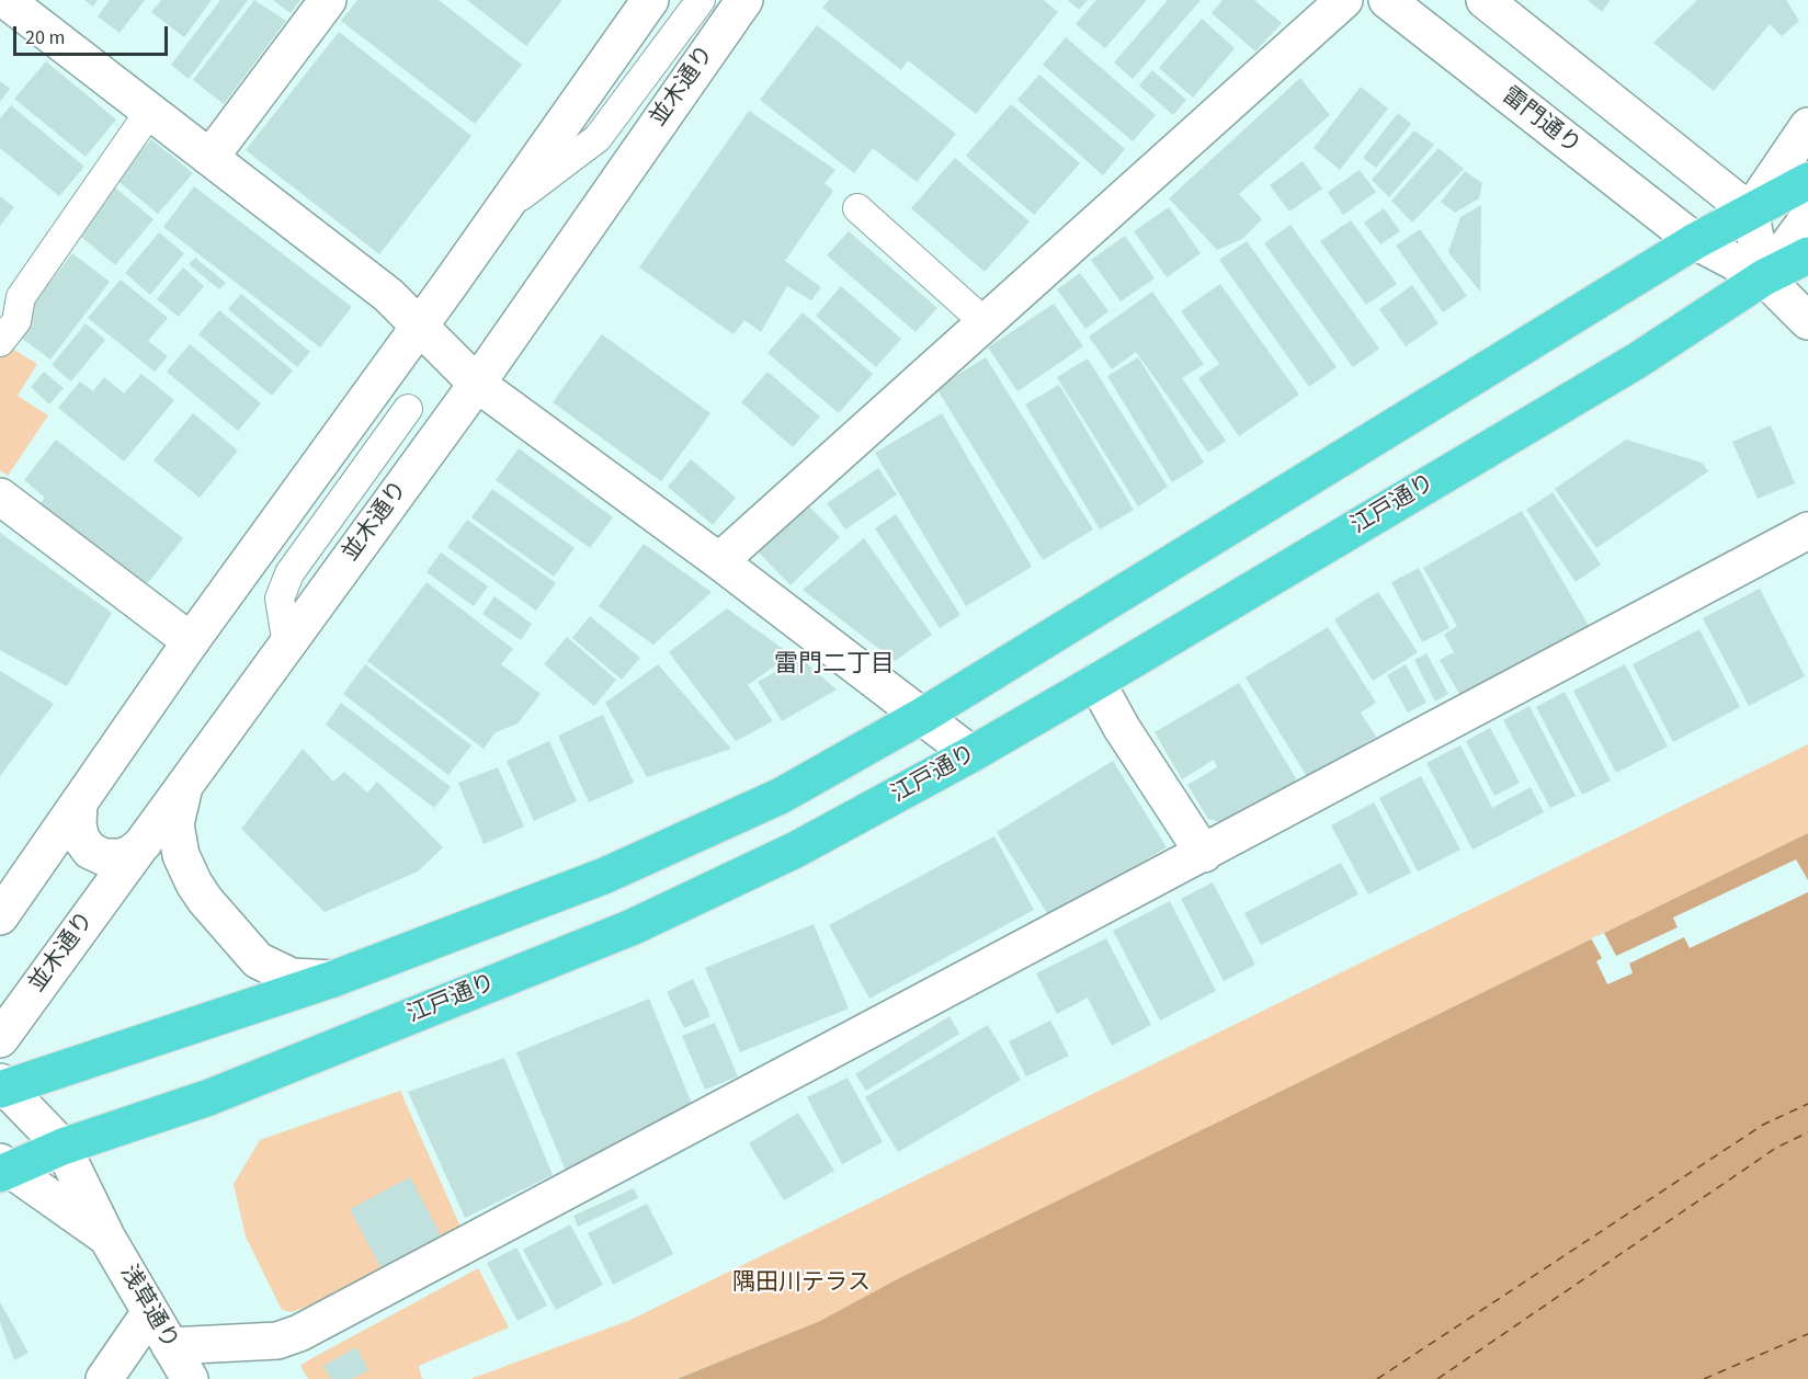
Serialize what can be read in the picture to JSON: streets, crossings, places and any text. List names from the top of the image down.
{
  "streets": {
    "highway": ["江戸通り"],
    "street": ["並木通り", "雷門通り", "浅草通り"]
  },
  "crossings": [
    ["雷門通り", "江戸通り"],
    ["江戸通り", "浅草通り"]
  ],
  "districts": ["雷門二丁目"],
  "parks": ["隅田川テラス"],
  "scale_bar": "20 m"
}
